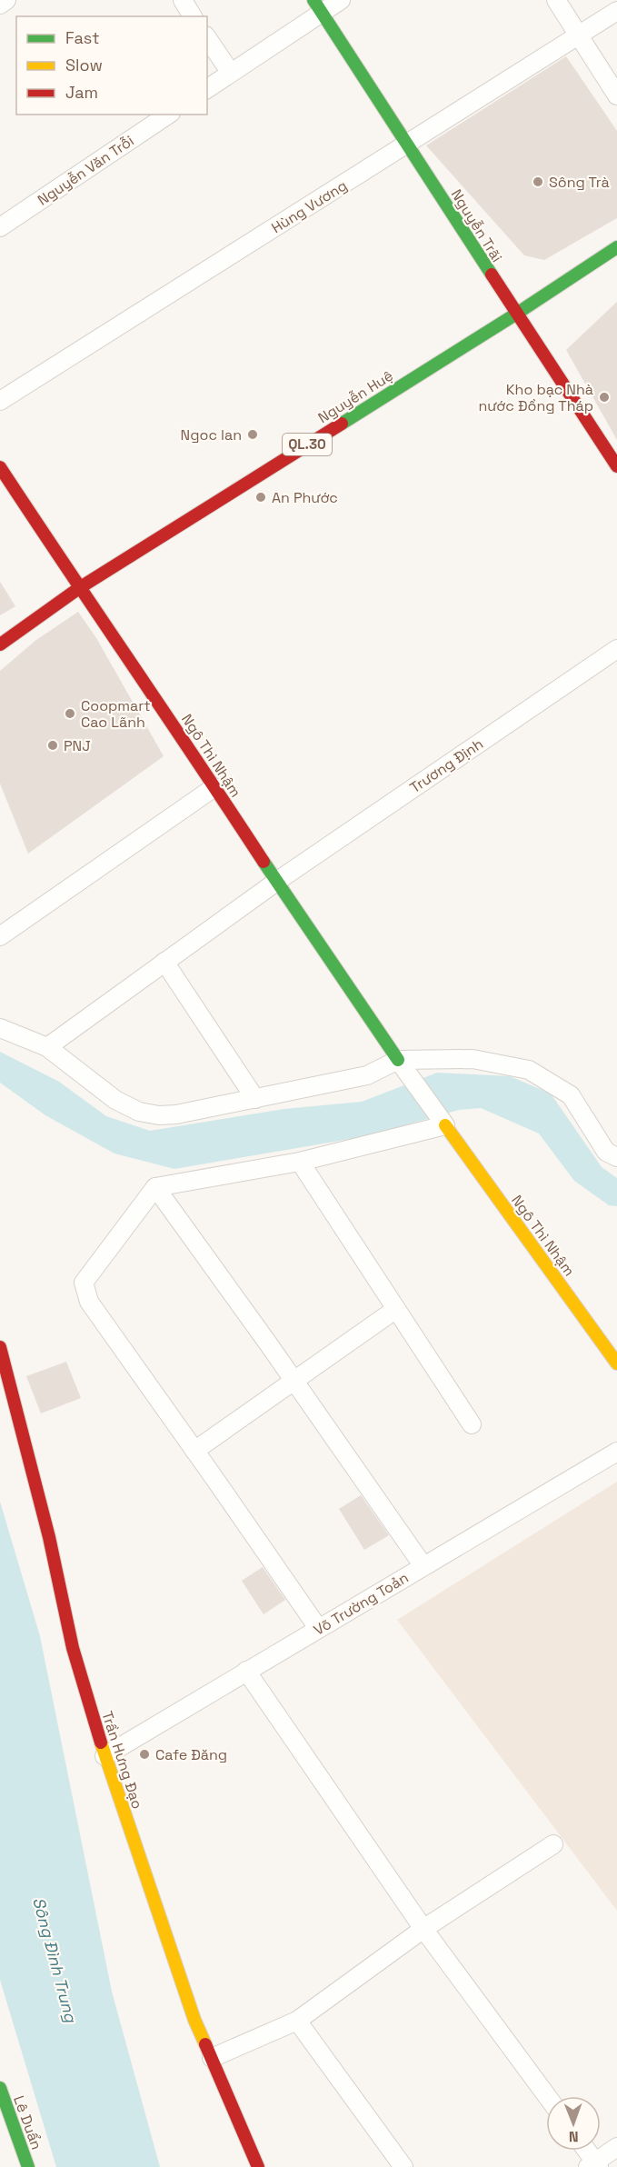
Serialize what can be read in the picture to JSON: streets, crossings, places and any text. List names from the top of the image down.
{
  "streets": {
    "main road": [
      "Nguyễn Trãi",
      "Nguyễn Huệ",
      "QL.30",
      "Ngô Thì Nhậm",
      "Trần Hưng Đạo",
      "Lê Duẩn"
    ],
    "street": [
      "Nguyễn Văn Trỗi",
      "Hùng Vương",
      "Trương Định",
      "Võ Trường Toản"
    ]
  },
  "crossings": [
    ["Hùng Vương", "Nguyễn Trãi"],
    ["Nguyễn Trãi", "Nguyễn Huệ"],
    ["Nguyễn Huệ", "Ngô Thì Nhậm"],
    ["Ngô Thì Nhậm", "Trương Định"],
    ["Võ Trường Toản", "Trần Hưng Đạo"]
  ],
  "water": ["Sông Đình Trung"],
  "places": [
    "Sông Trà",
    "Kho bạc Nhà nước Đồng Tháp",
    "Ngoc lan",
    "An Phước",
    "Coopmart Cao Lãnh",
    "PNJ",
    "Cafe Đăng"
  ],
  "legend": ["Fast", "Slow", "Jam"],
  "north": "bottom"
}
